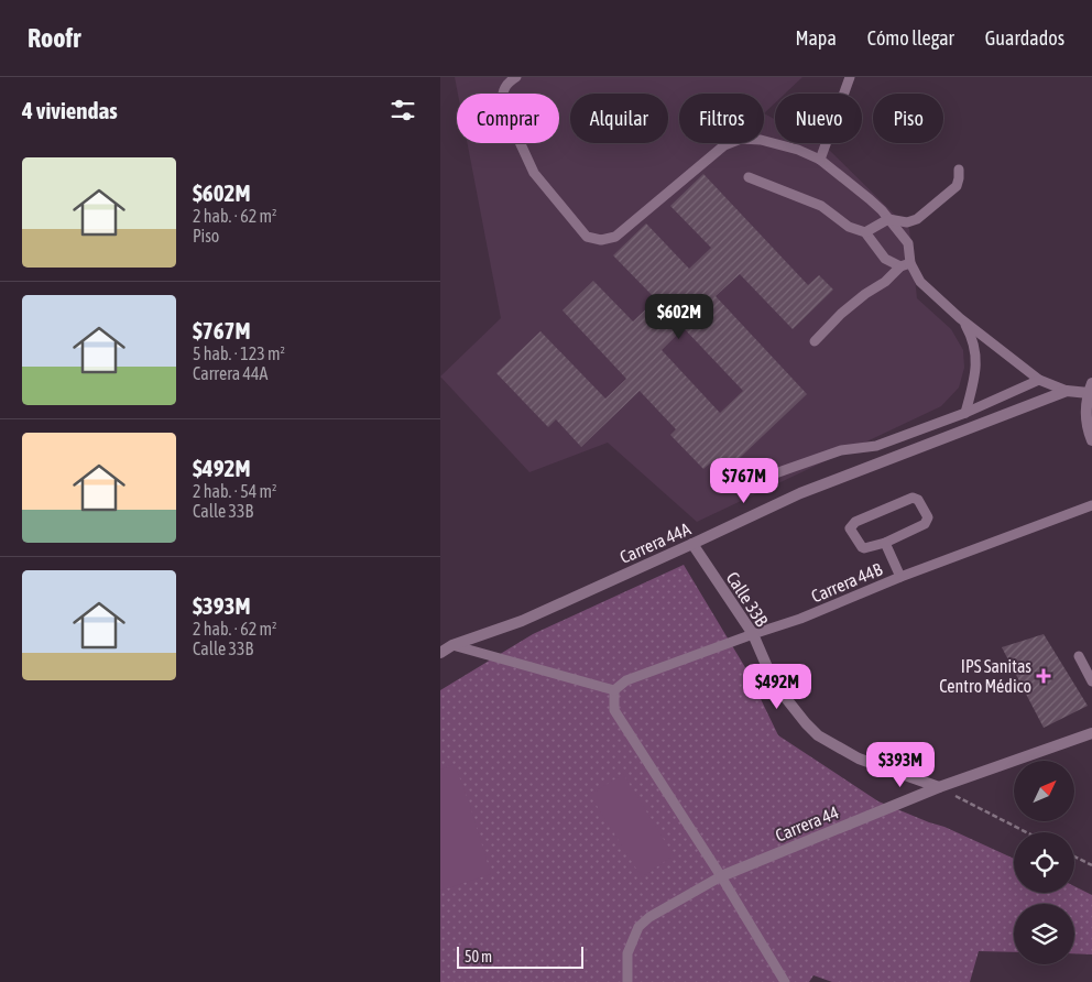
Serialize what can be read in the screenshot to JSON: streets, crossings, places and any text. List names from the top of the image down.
{
  "streets": {
    "street": ["Carrera 44A", "Calle 33B", "Carrera 44"],
    "lane": ["Carrera 44B"]
  },
  "crossings": [
    ["Carrera 44A", "Calle 33B"],
    ["Carrera 44B", "Calle 33B"],
    ["Calle 33B", "Carrera 44"]
  ],
  "places": {
    "health": ["IPS Sanitas Centro Médico"]
  },
  "scale_bar": "50 m",
  "north": "top right",
  "page": {
    "header": "Roofr",
    "nav": ["Mapa", "Cómo llegar", "Guardados"],
    "heading": "4 viviendas",
    "chip": [
      "Comprar",
      "Alquilar",
      "Filtros",
      "Nuevo",
      "Piso"
    ],
    "list": [
      {
        "name": "$602M",
        "note": "2 hab. · 62 m² · Piso"
      },
      {
        "name": "$767M",
        "note": "5 hab. · 123 m² · Carrera 44A"
      },
      {
        "name": "$492M",
        "note": "2 hab. · 54 m² · Calle 33B"
      },
      {
        "name": "$393M",
        "note": "2 hab. · 62 m² · Calle 33B"
      }
    ],
    "price": [
      "$602M",
      "$767M",
      "$492M",
      "$393M"
    ],
    "scale": "50 m"
  }
}
